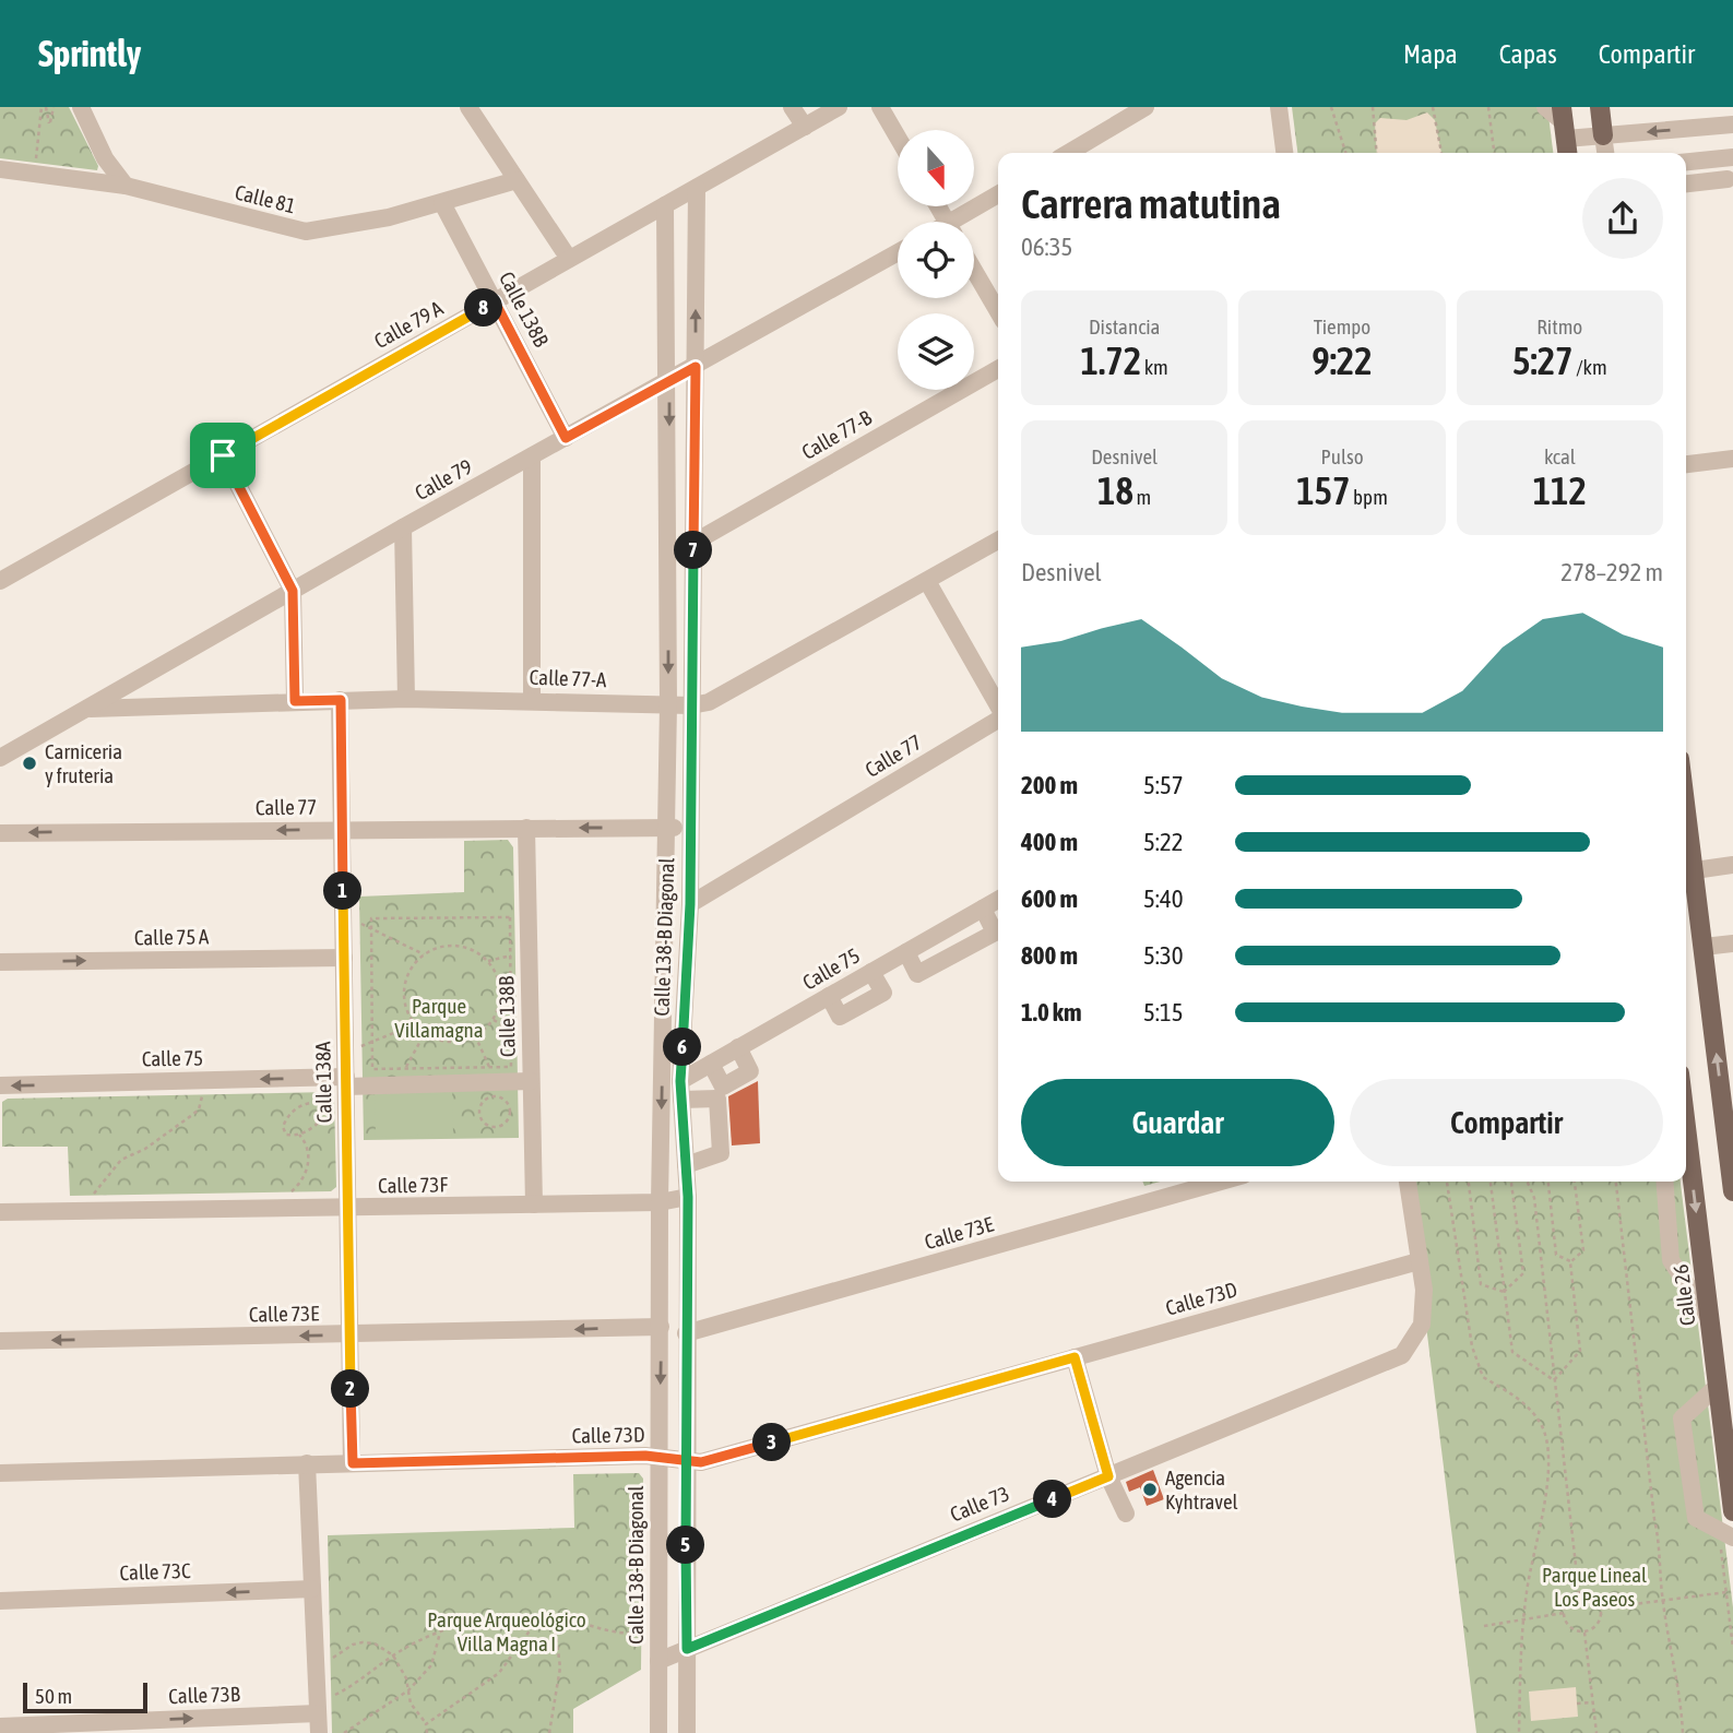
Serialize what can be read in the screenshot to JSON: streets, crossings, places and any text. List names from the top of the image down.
{
  "streets": {
    "main road": ["Calle 26"],
    "street": [
      "Calle 81",
      "Calle 138B",
      "Calle 79 A",
      "Calle 77-B",
      "Calle 79",
      "Calle 77-A",
      "Calle 77",
      "Calle 75 A",
      "Calle 138-B Diagonal",
      "Calle 75",
      "Calle 138A",
      "Calle 73F",
      "Calle 73E",
      "Calle 73D",
      "Calle 73",
      "Calle 73C",
      "Calle 73B"
    ]
  },
  "crossings": [
    ["Calle 81", "Calle 138B"],
    ["Calle 138B", "Calle 79 A"],
    ["Calle 138B", "Calle 79"],
    ["Calle 138B", "Calle 77"],
    ["Calle 138B", "Calle 75"],
    ["Calle 138B", "Calle 73F"],
    ["Calle 79 A", "Calle 138-B Diagonal"],
    ["Calle 77-B", "Calle 138-B Diagonal"],
    ["Calle 79", "Calle 77-A"],
    ["Calle 79", "Calle 138-B Diagonal"],
    ["Calle 77-A", "Calle 138-B Diagonal"],
    ["Calle 77-A", "Calle 138A"],
    ["Calle 77", "Calle 138-B Diagonal"],
    ["Calle 77", "Calle 138A"],
    ["Calle 75 A", "Calle 138A"],
    ["Calle 138-B Diagonal", "Calle 75"],
    ["Calle 138-B Diagonal", "Calle 73F"],
    ["Calle 138-B Diagonal", "Calle 73E"],
    ["Calle 138-B Diagonal", "Calle 73D"],
    ["Calle 138-B Diagonal", "Calle 73"],
    ["Calle 75", "Calle 138A"],
    ["Calle 138A", "Calle 73F"],
    ["Calle 138A", "Calle 73E"],
    ["Calle 138A", "Calle 73D"],
    ["Calle 73D", "Calle 73"]
  ],
  "one_way": [
    "Calle 77",
    "Calle 75 A",
    "Calle 75",
    "Calle 73E",
    "Calle 26",
    "Calle 73C",
    "Calle 73B"
  ],
  "parks": ["Parque Villamagna", "Parque Lineal Los Paseos", "Parque Arqueológico Villa Magna I"],
  "places": ["Carniceria y fruteria", "Agencia Kyhtravel"],
  "scale_bar": "50 m",
  "north": "bottom",
  "page": {
    "header": "Sprintly",
    "nav": ["Mapa", "Capas", "Compartir"],
    "heading": ["Carrera matutina", "06:35"],
    "stats": [
      ["Distancia", "1.72 km"],
      ["Tiempo", "9:22"],
      ["Ritmo", "5:27 /km"],
      ["Desnivel", "18 m"],
      ["Pulso", "157 bpm"],
      ["kcal", "112"]
    ],
    "pins": [
      "8",
      "7",
      "1",
      "6",
      "2",
      "3",
      "4",
      "5"
    ],
    "chart": ["Desnivel", "278–292 m"],
    "list": [
      {
        "name": "200 m",
        "note": "5:57"
      },
      {
        "name": "400 m",
        "note": "5:22"
      },
      {
        "name": "600 m",
        "note": "5:40"
      },
      {
        "name": "800 m",
        "note": "5:30"
      },
      {
        "name": "1.0 km",
        "note": "5:15"
      }
    ],
    "buttons": ["Guardar", "Compartir"],
    "scale": "50 m"
  }
}
